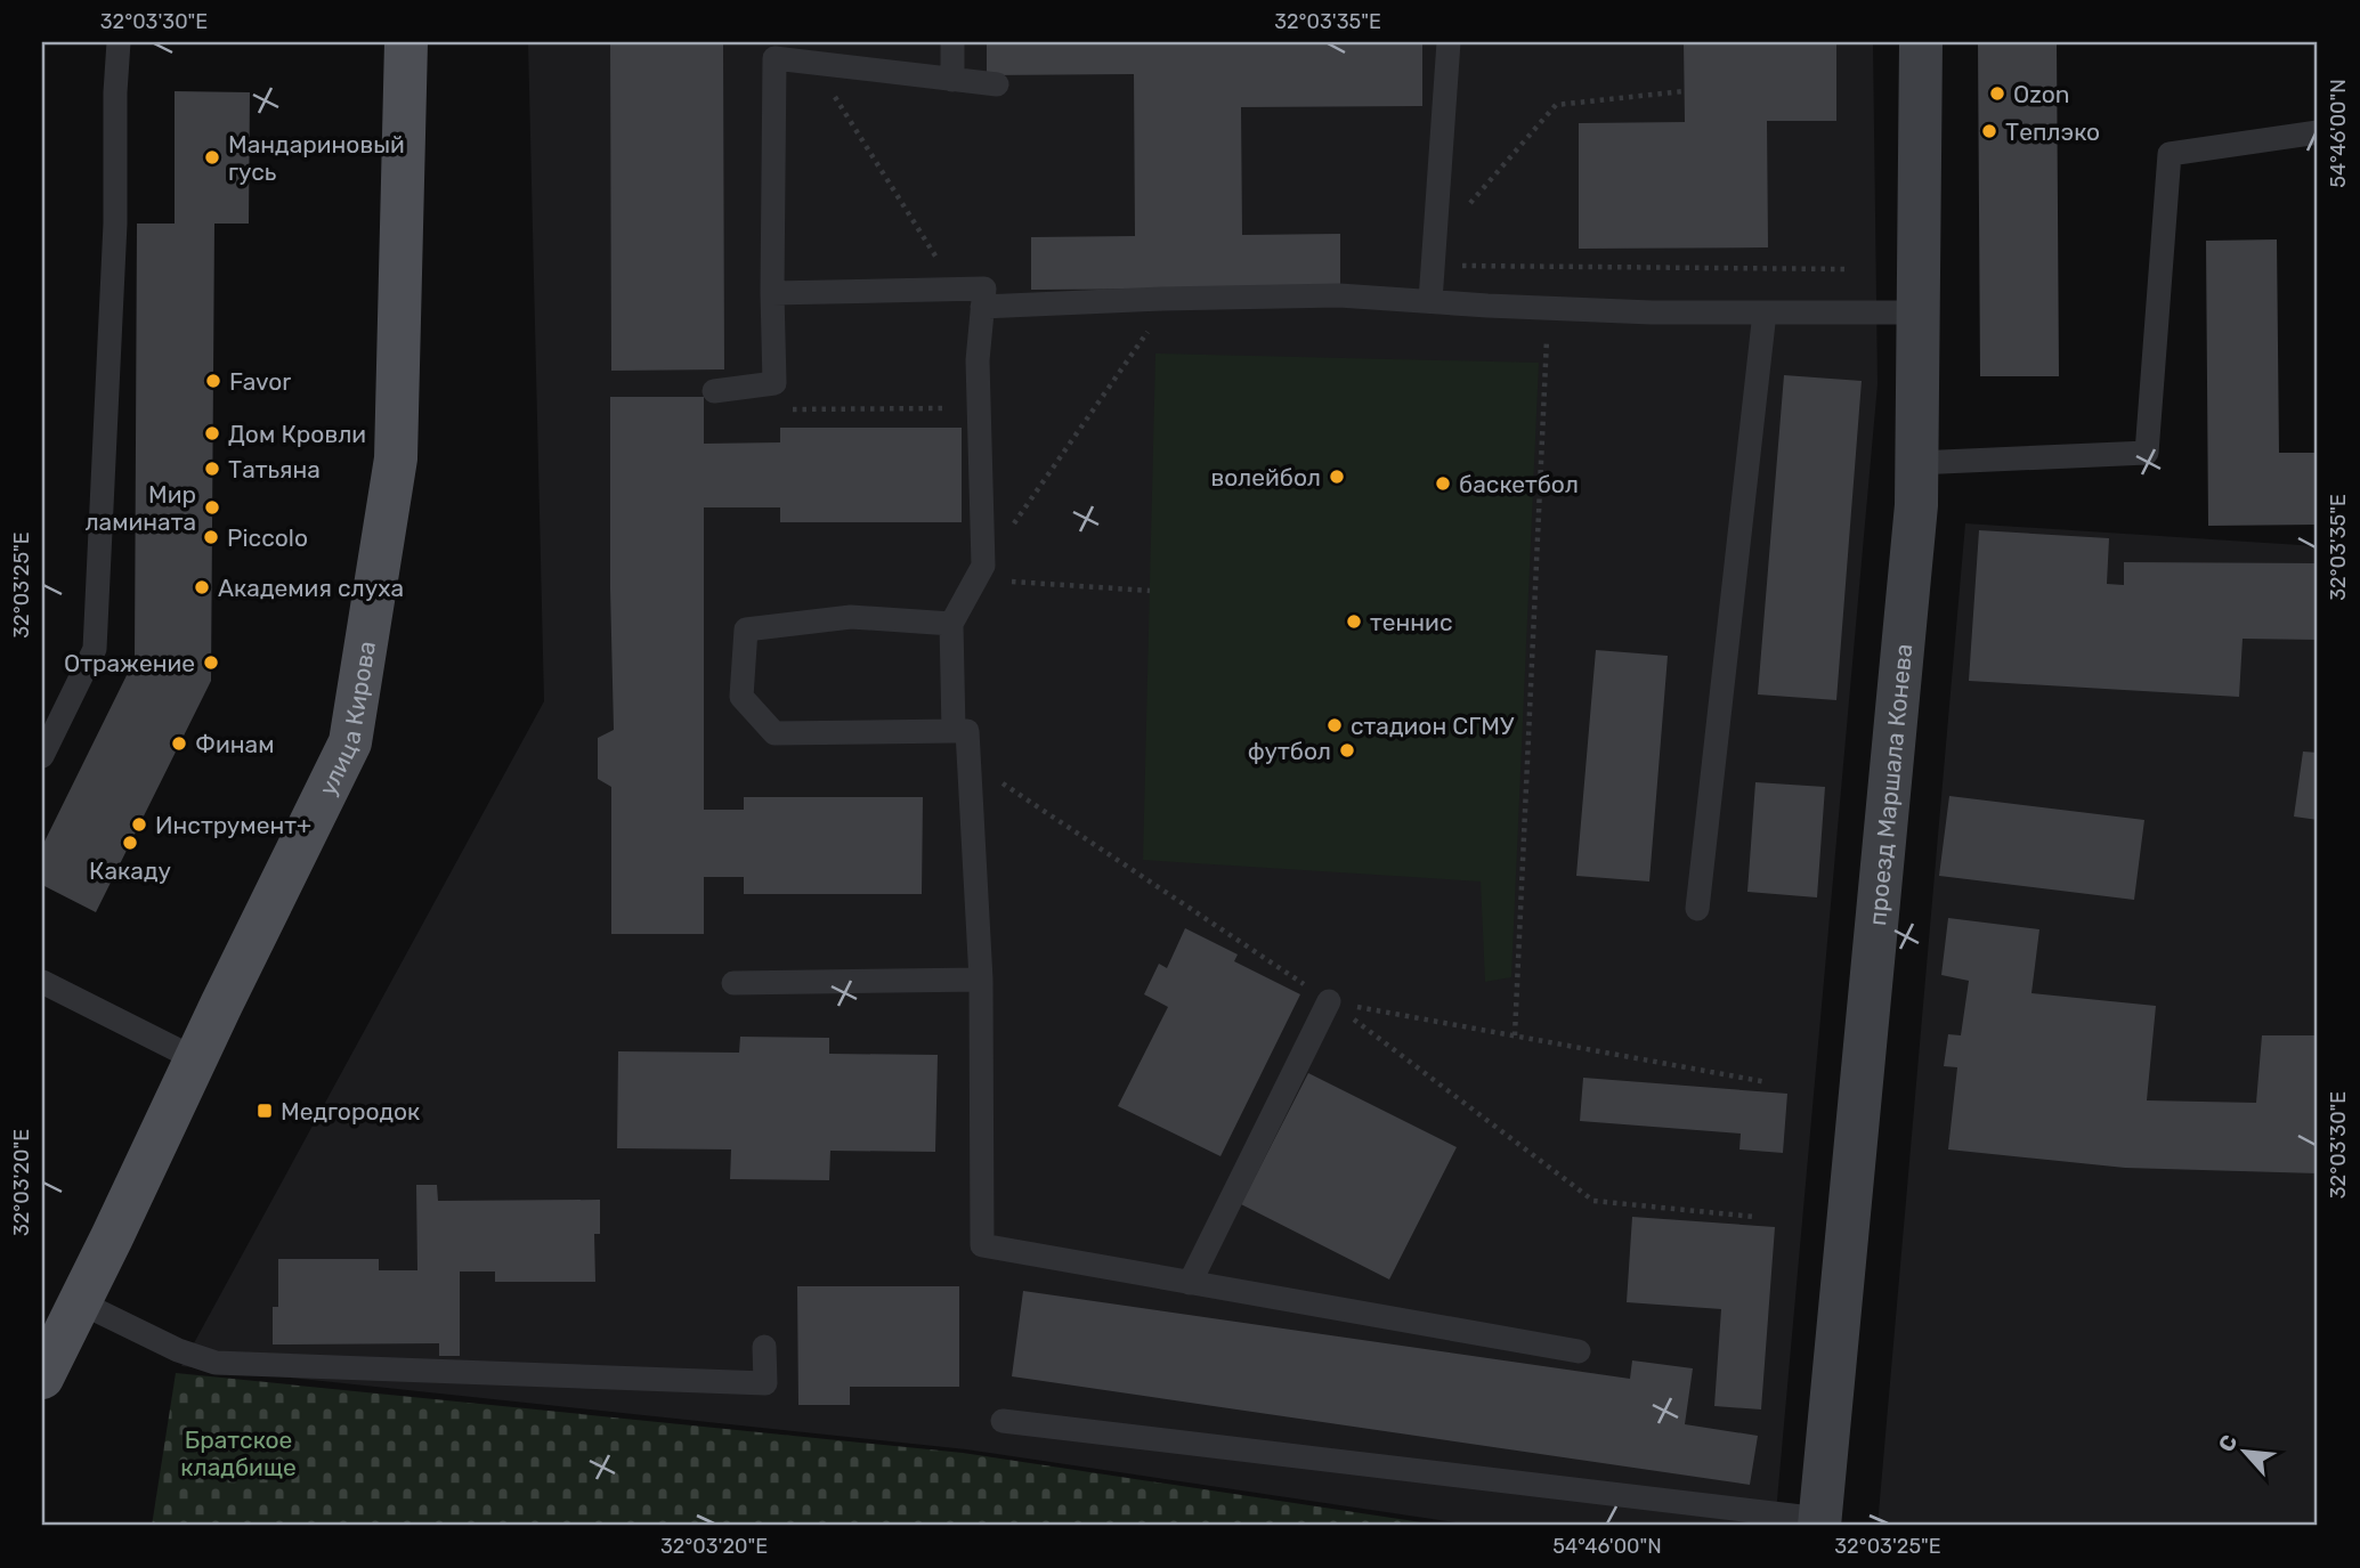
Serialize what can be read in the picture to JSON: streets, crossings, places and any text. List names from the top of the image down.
{
  "streets": {
    "main road": ["улица Кирова"],
    "street": ["проезд Маршала Конева"]
  },
  "parks": ["Братское кладбище"],
  "places": {
    "other": [
      "Ozon",
      "Теплэко",
      "Мандариновый гусь",
      "Favor",
      "Дом Кровли",
      "Татьяна",
      "волейбол",
      "баскетбол",
      "Мир ламината",
      "Piccolo",
      "Академия слуха",
      "теннис",
      "Отражение",
      "стадион СГМУ",
      "Финам",
      "футбол",
      "Инструмент+",
      "Какаду"
    ],
    "transit": ["Медгородок"]
  },
  "north": "top left",
  "coordinates": [
    "32°03'30\"E",
    "32°03'35\"E",
    "54°46'00\"N",
    "32°03'25\"E",
    "32°03'20\"E"
  ]
}
